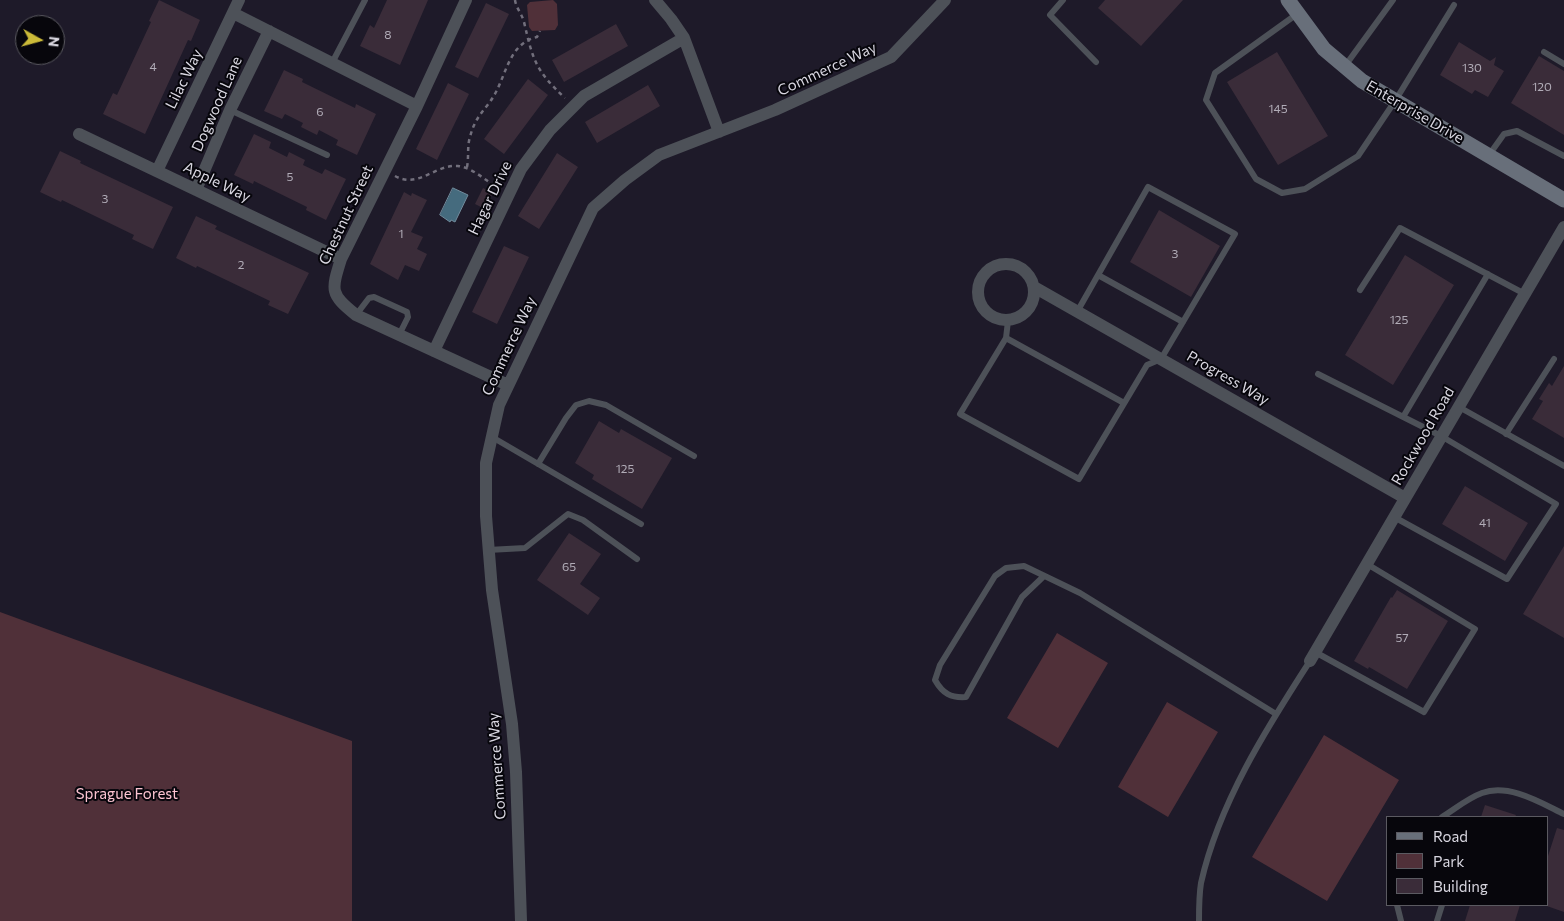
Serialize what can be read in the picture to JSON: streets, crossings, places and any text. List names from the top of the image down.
{
  "streets": {
    "street": [
      "Commerce Way",
      "Lilac Way",
      "Dogwood Lane",
      "Enterprise Drive",
      "Apple Way",
      "Hagar Drive",
      "Chestnut Street",
      "Progress Way",
      "Rockwood Road"
    ]
  },
  "crossings": [
    ["Commerce Way", "Chestnut Street"],
    ["Lilac Way", "Apple Way"],
    ["Dogwood Lane", "Apple Way"],
    ["Apple Way", "Chestnut Street"],
    ["Hagar Drive", "Chestnut Street"],
    ["Progress Way", "Rockwood Road"]
  ],
  "parks": ["Sprague Forest"],
  "house_numbers": [
    "8",
    "4",
    "130",
    "120",
    "145",
    "6",
    "5",
    "3",
    "1",
    "3",
    "2",
    "125",
    "125",
    "41",
    "65",
    "57"
  ],
  "legend": ["Road", "Park", "Building"],
  "north": "right"
}
